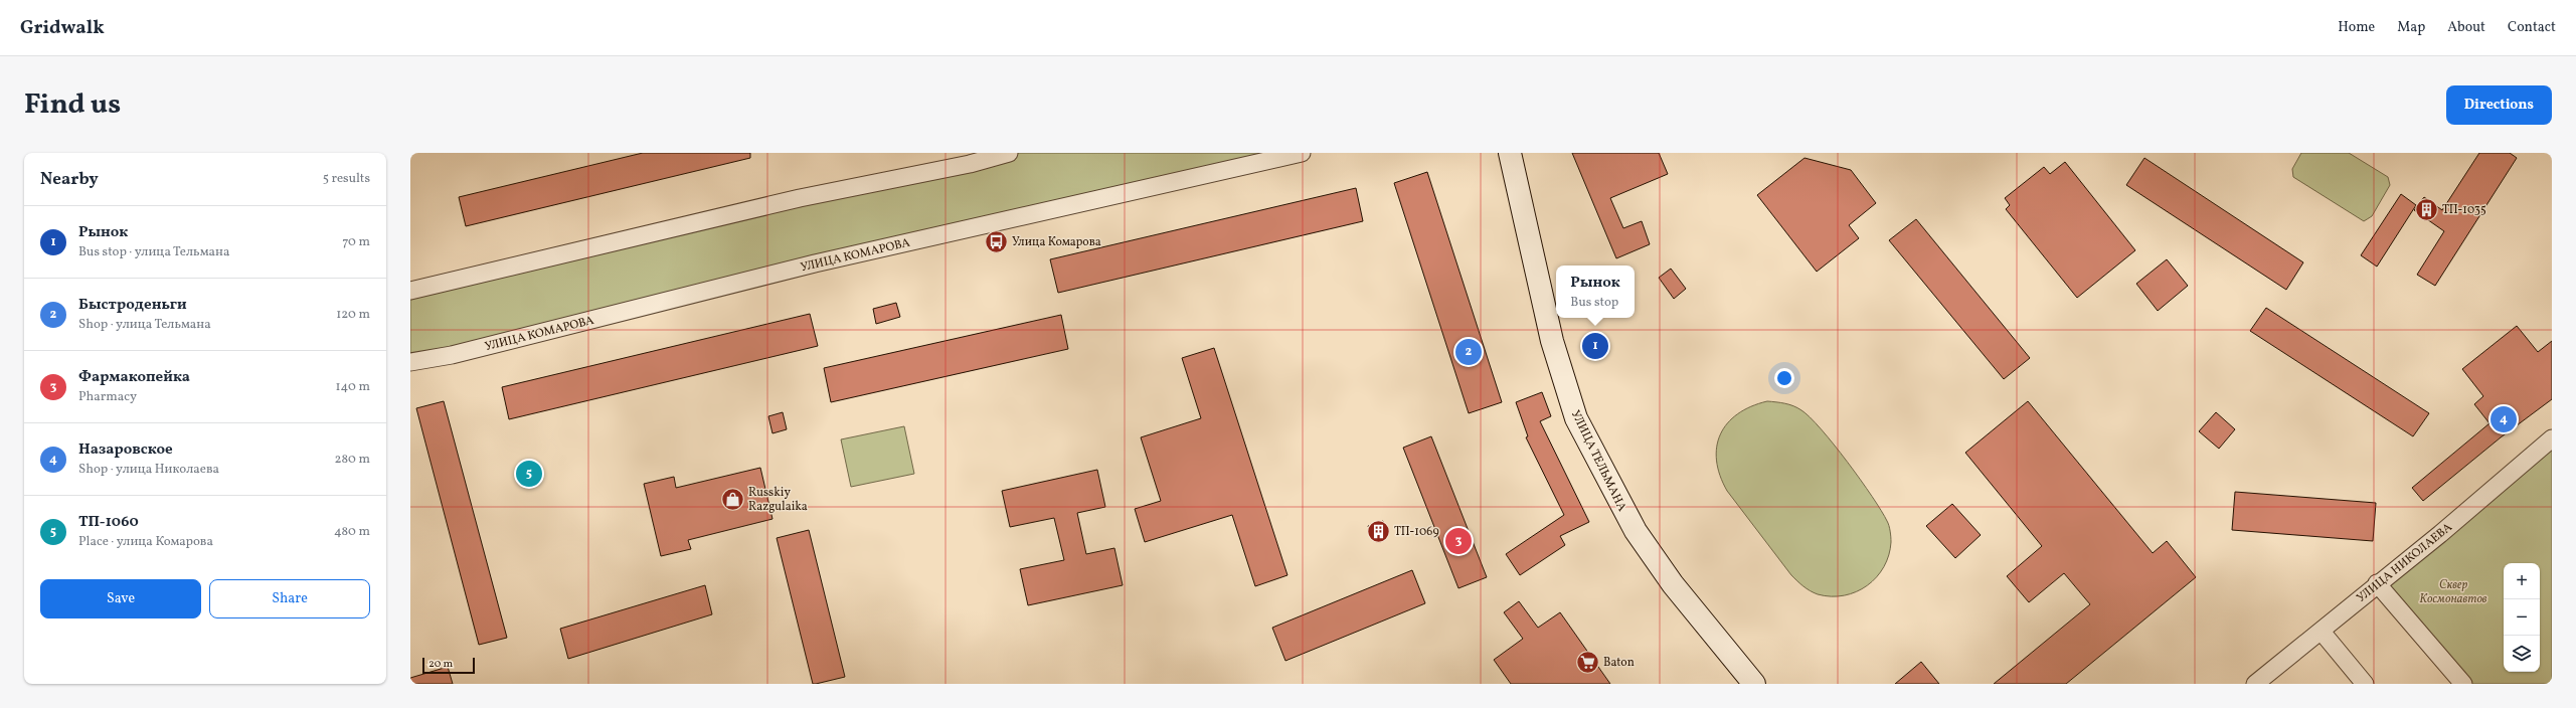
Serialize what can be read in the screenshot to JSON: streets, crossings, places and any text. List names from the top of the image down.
{
  "streets": {
    "main road": ["УЛИЦА ТЕЛЬМАНА"],
    "street": ["УЛИЦА КОМАРОВА", "УЛИЦА НИКОЛАЕВА"]
  },
  "parks": ["Сквер Космонавтов"],
  "places": {
    "building": ["ТП-1035", "ТП-1069"],
    "bus stop": ["Улица Комарова"],
    "shop": ["Russkiy Razgulaika"],
    "supermarket": ["Baton"]
  },
  "scale_bar": "20 m",
  "page": {
    "header": "Gridwalk",
    "nav": [
      "Home",
      "Map",
      "About",
      "Contact"
    ],
    "title": "Find us",
    "buttons": [
      "Directions",
      ["Save", "Share"]
    ],
    "heading": ["Nearby", "5 results"],
    "list": [
      {
        "mark": "1",
        "name": "Рынок",
        "note": "Bus stop · улица Тельмана",
        "value": "70 m"
      },
      {
        "mark": "2",
        "name": "Быстроденьги",
        "note": "Shop · улица Тельмана",
        "value": "120 m"
      },
      {
        "mark": "3",
        "name": "Фармакопейка",
        "note": "Pharmacy",
        "value": "140 m"
      },
      {
        "mark": "4",
        "name": "Назаровское",
        "note": "Shop · улица Николаева",
        "value": "280 m"
      },
      {
        "mark": "5",
        "name": "ТП-1060",
        "note": "Place · улица Комарова",
        "value": "480 m"
      }
    ],
    "popup": ["Рынок", "Bus stop"],
    "pins": [
      "1",
      "2",
      "4",
      "5",
      "3"
    ],
    "map_buttons": ["+", "−"],
    "scale": "20 m"
  }
}
